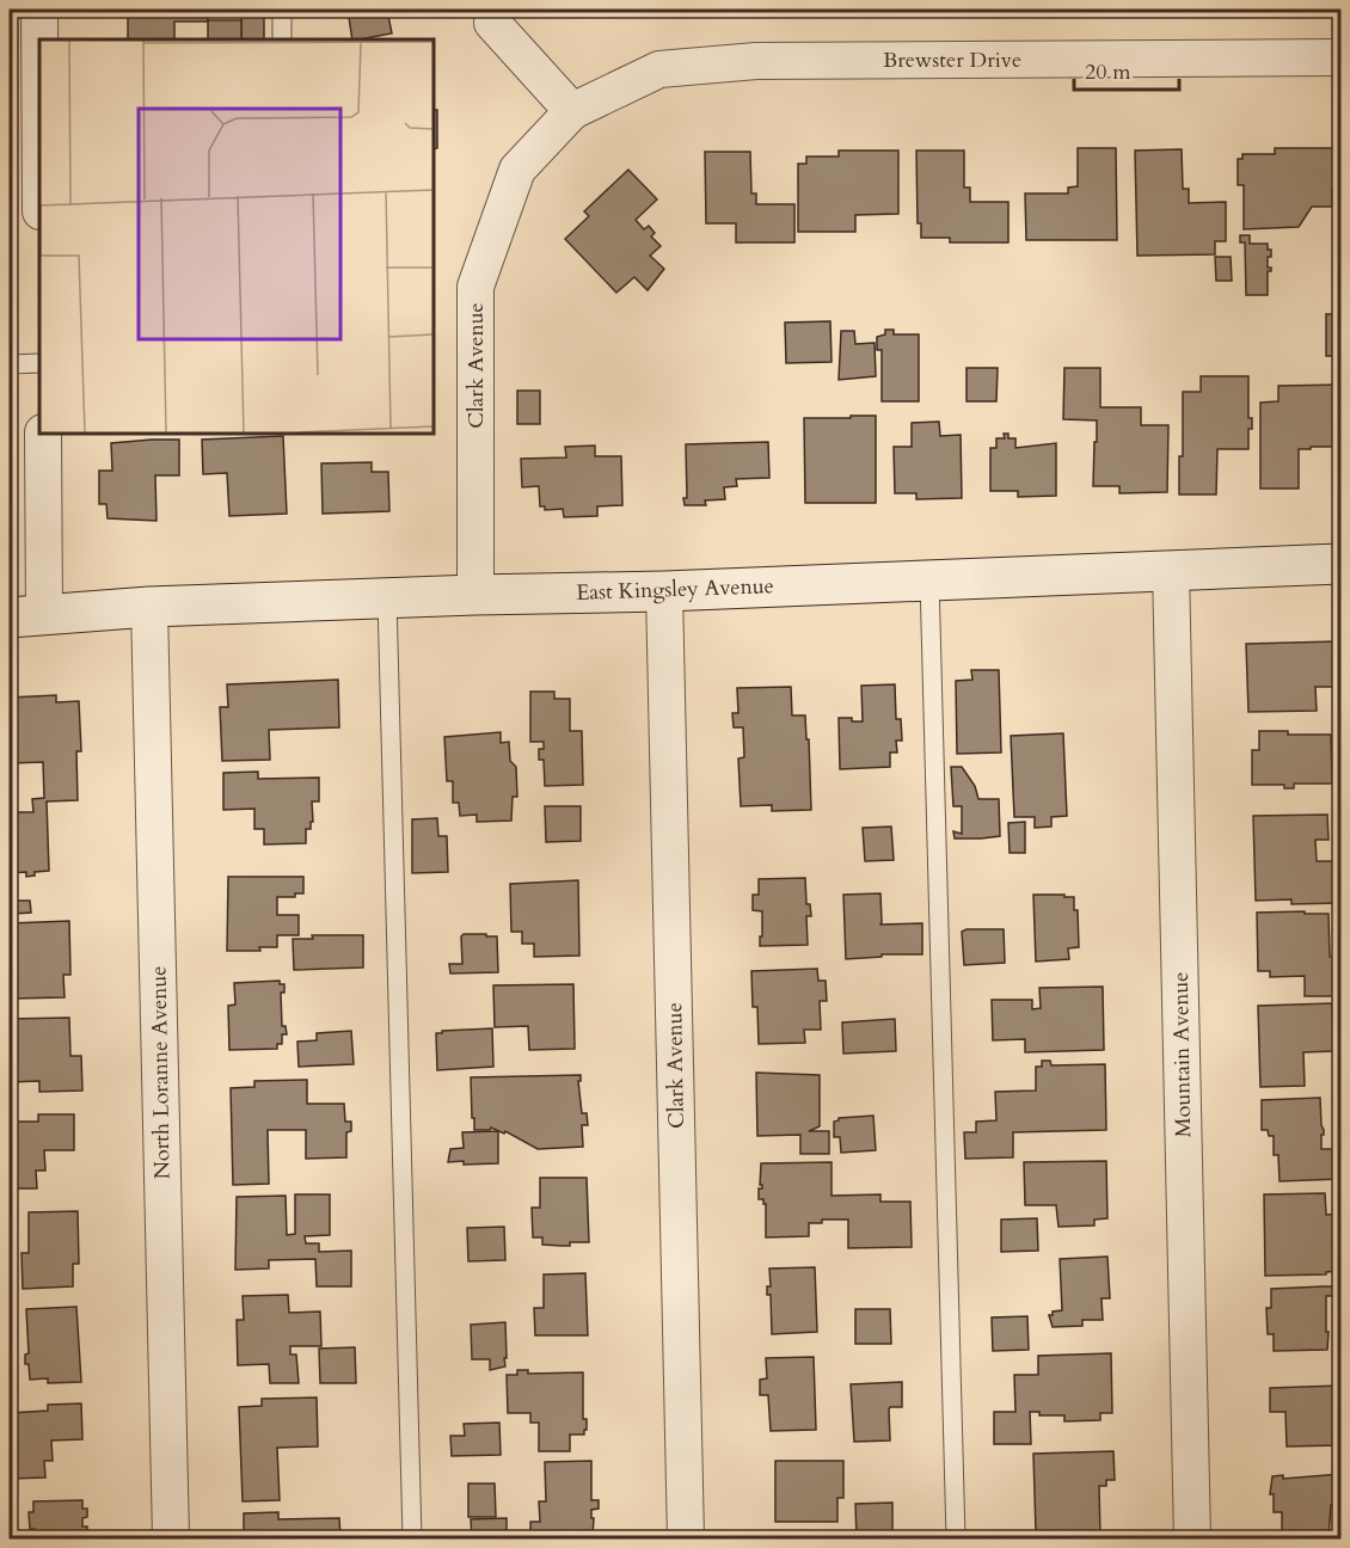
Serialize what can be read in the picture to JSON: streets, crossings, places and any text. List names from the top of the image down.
{
  "streets": {
    "street": [
      "Brewster Drive",
      "Clark Avenue",
      "East Kingsley Avenue",
      "Mountain Avenue",
      "North Loranne Avenue"
    ]
  },
  "crossings": [
    ["Brewster Drive", "Clark Avenue"],
    ["Clark Avenue", "East Kingsley Avenue"],
    ["East Kingsley Avenue", "Mountain Avenue"],
    ["East Kingsley Avenue", "North Loranne Avenue"]
  ],
  "scale_bar": "20 m"
}
